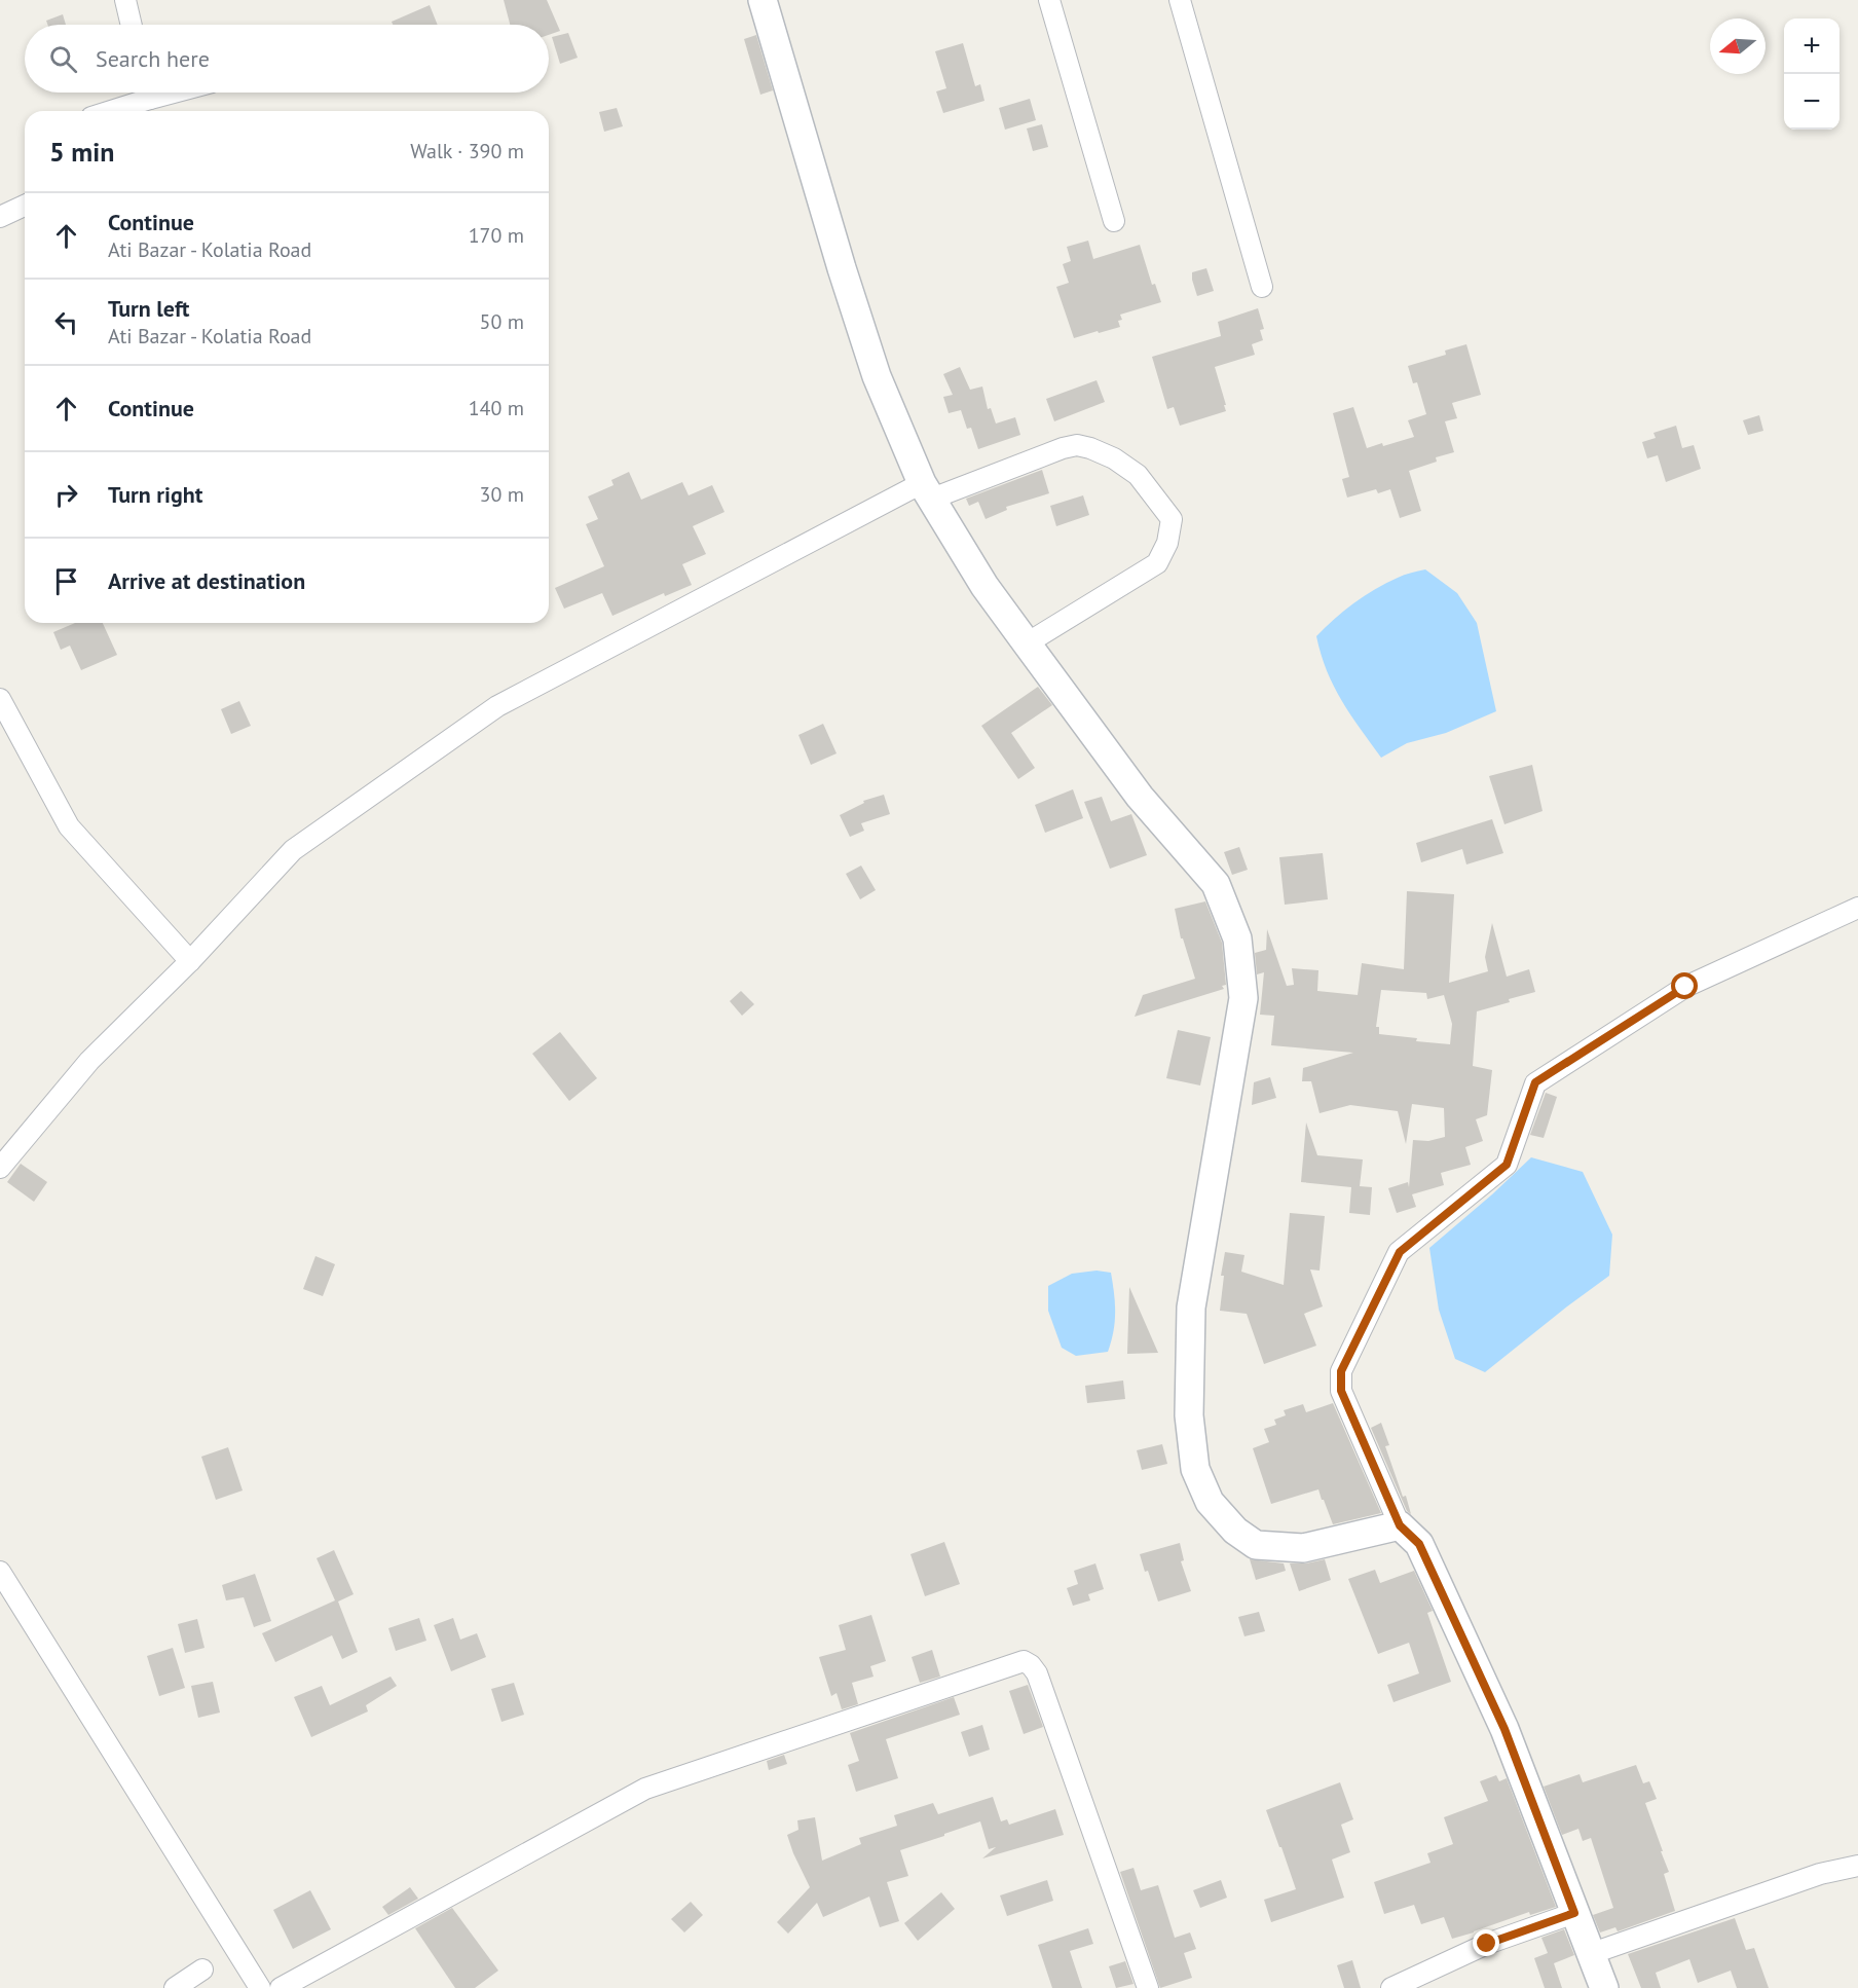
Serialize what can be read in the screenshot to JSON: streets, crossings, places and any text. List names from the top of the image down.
{
  "north": "left",
  "page": {
    "map_buttons": ["+", "−"],
    "search": "Search here",
    "heading": ["5 min", "Walk · 390 m"],
    "list": [
      ["Continue", "Ati Bazar - Kolatia Road", "170 m"],
      ["Turn left", "Ati Bazar - Kolatia Road", "50 m"],
      ["Continue", "140 m"],
      ["Turn right", "30 m"],
      "Arrive at destination"
    ]
  }
}
